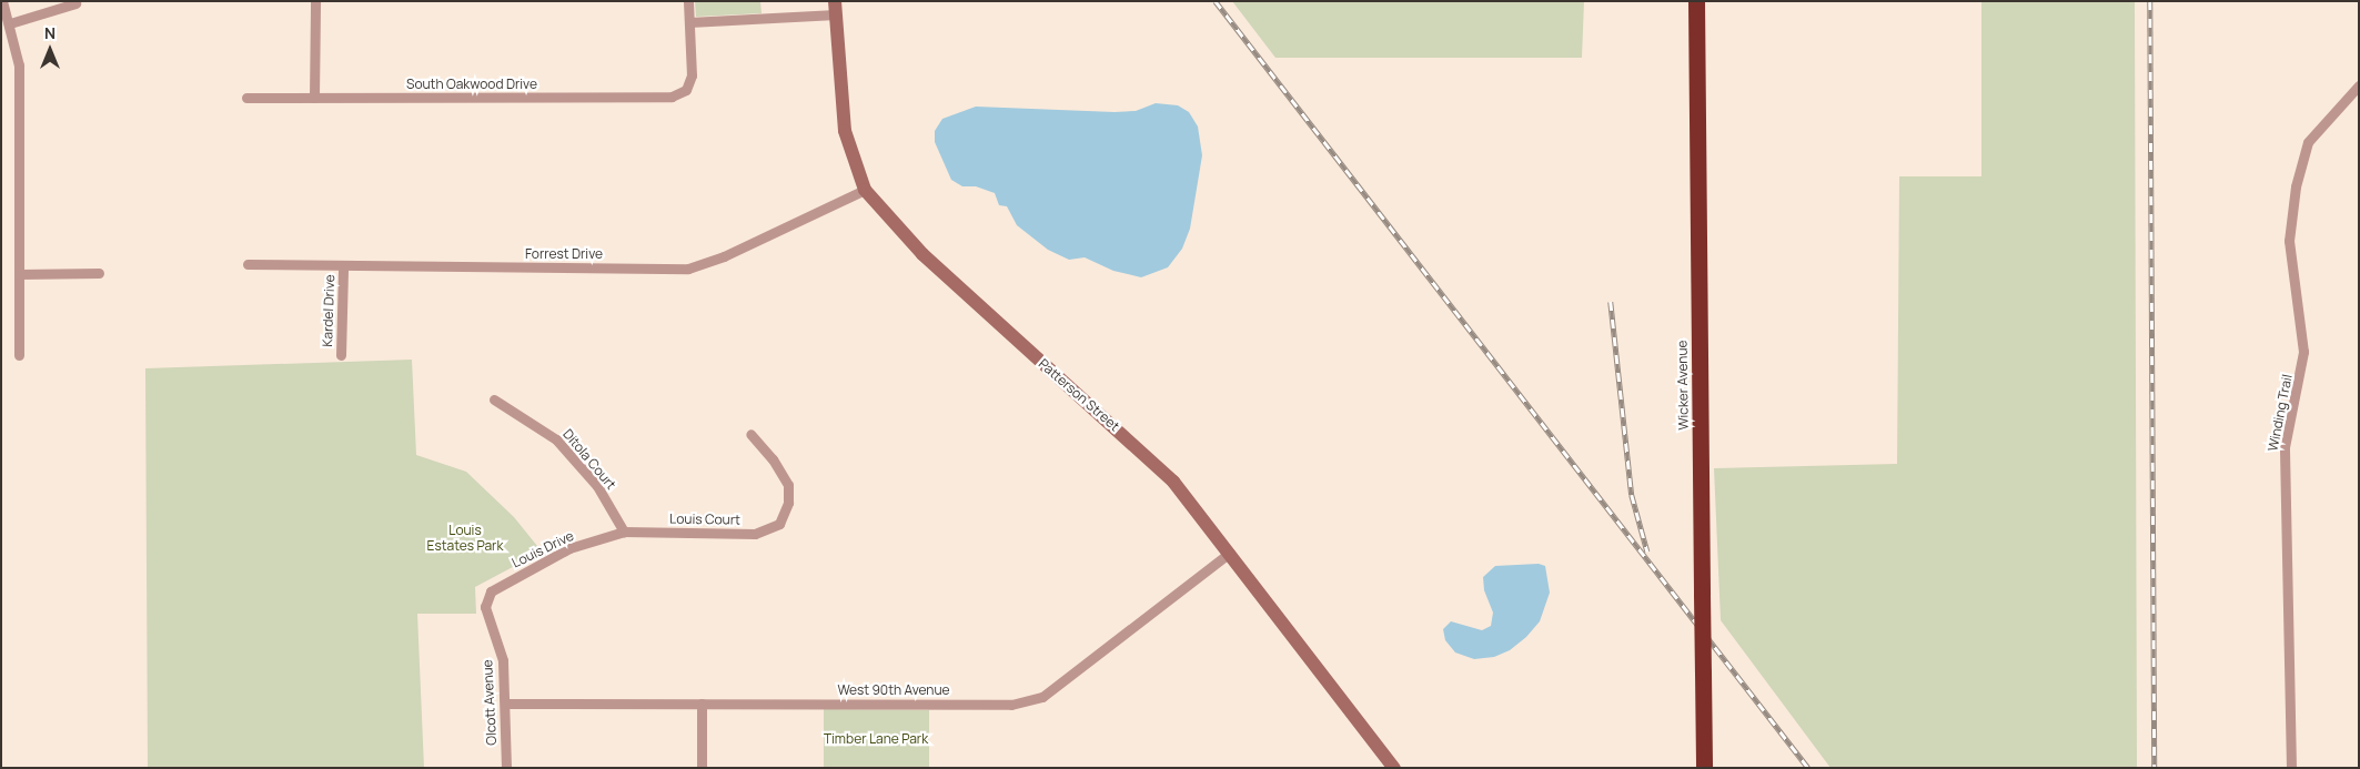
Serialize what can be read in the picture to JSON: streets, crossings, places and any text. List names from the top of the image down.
{
  "streets": {
    "highway": ["Wicker Avenue"],
    "street": [
      "South Oakwood Drive",
      "Forrest Drive",
      "Kardel Drive",
      "Patterson Street",
      "Winding Trail",
      "Ditola Court",
      "Louis Court",
      "Louis Drive",
      "West 90th Avenue",
      "Olcott Avenue"
    ]
  },
  "crossings": [
    ["Forrest Drive", "Kardel Drive"],
    ["Forrest Drive", "Patterson Street"],
    ["Patterson Street", "West 90th Avenue"],
    ["Ditola Court", "Louis Court"],
    ["Ditola Court", "Louis Drive"],
    ["Louis Court", "Louis Drive"],
    ["Louis Drive", "Olcott Avenue"],
    ["West 90th Avenue", "Olcott Avenue"]
  ],
  "parks": ["Louis Estates Park", "Timber Lane Park"],
  "north": "top"
}
